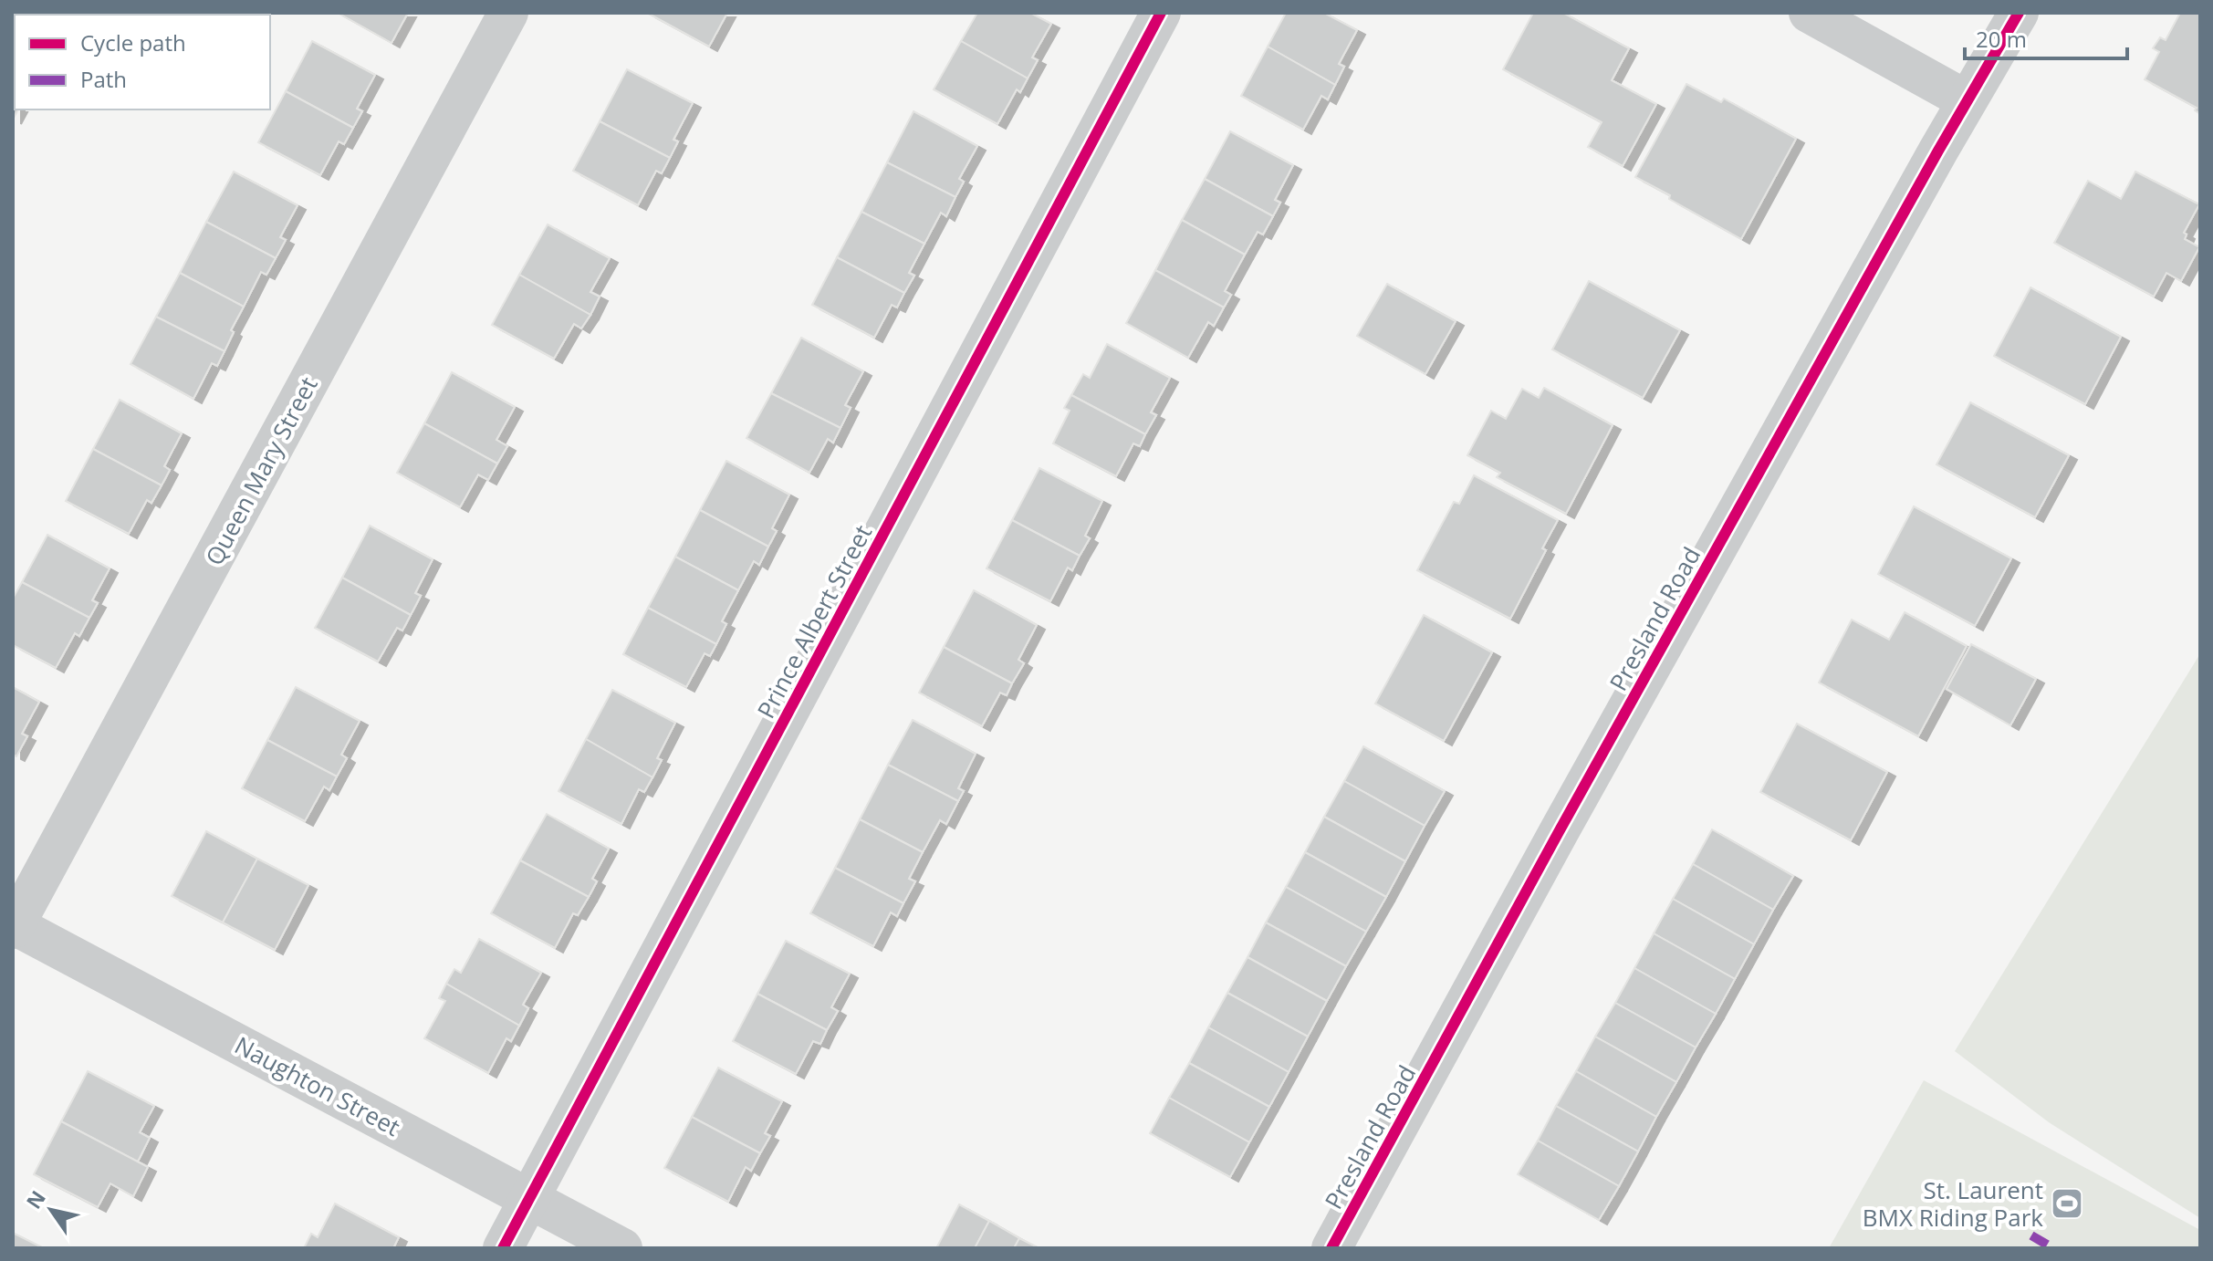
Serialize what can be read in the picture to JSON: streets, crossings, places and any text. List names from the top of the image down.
{
  "streets": {
    "street": [
      "Queen Mary Street",
      "Presland Road",
      "Prince Albert Street",
      "Naughton Street"
    ]
  },
  "crossings": [
    ["Queen Mary Street", "Naughton Street"],
    ["Prince Albert Street", "Naughton Street"]
  ],
  "places": {
    "sports": ["St. Laurent BMX Riding Park"]
  },
  "legend": ["Cycle path", "Path"],
  "scale_bar": "20 m",
  "north": "top left"
}
